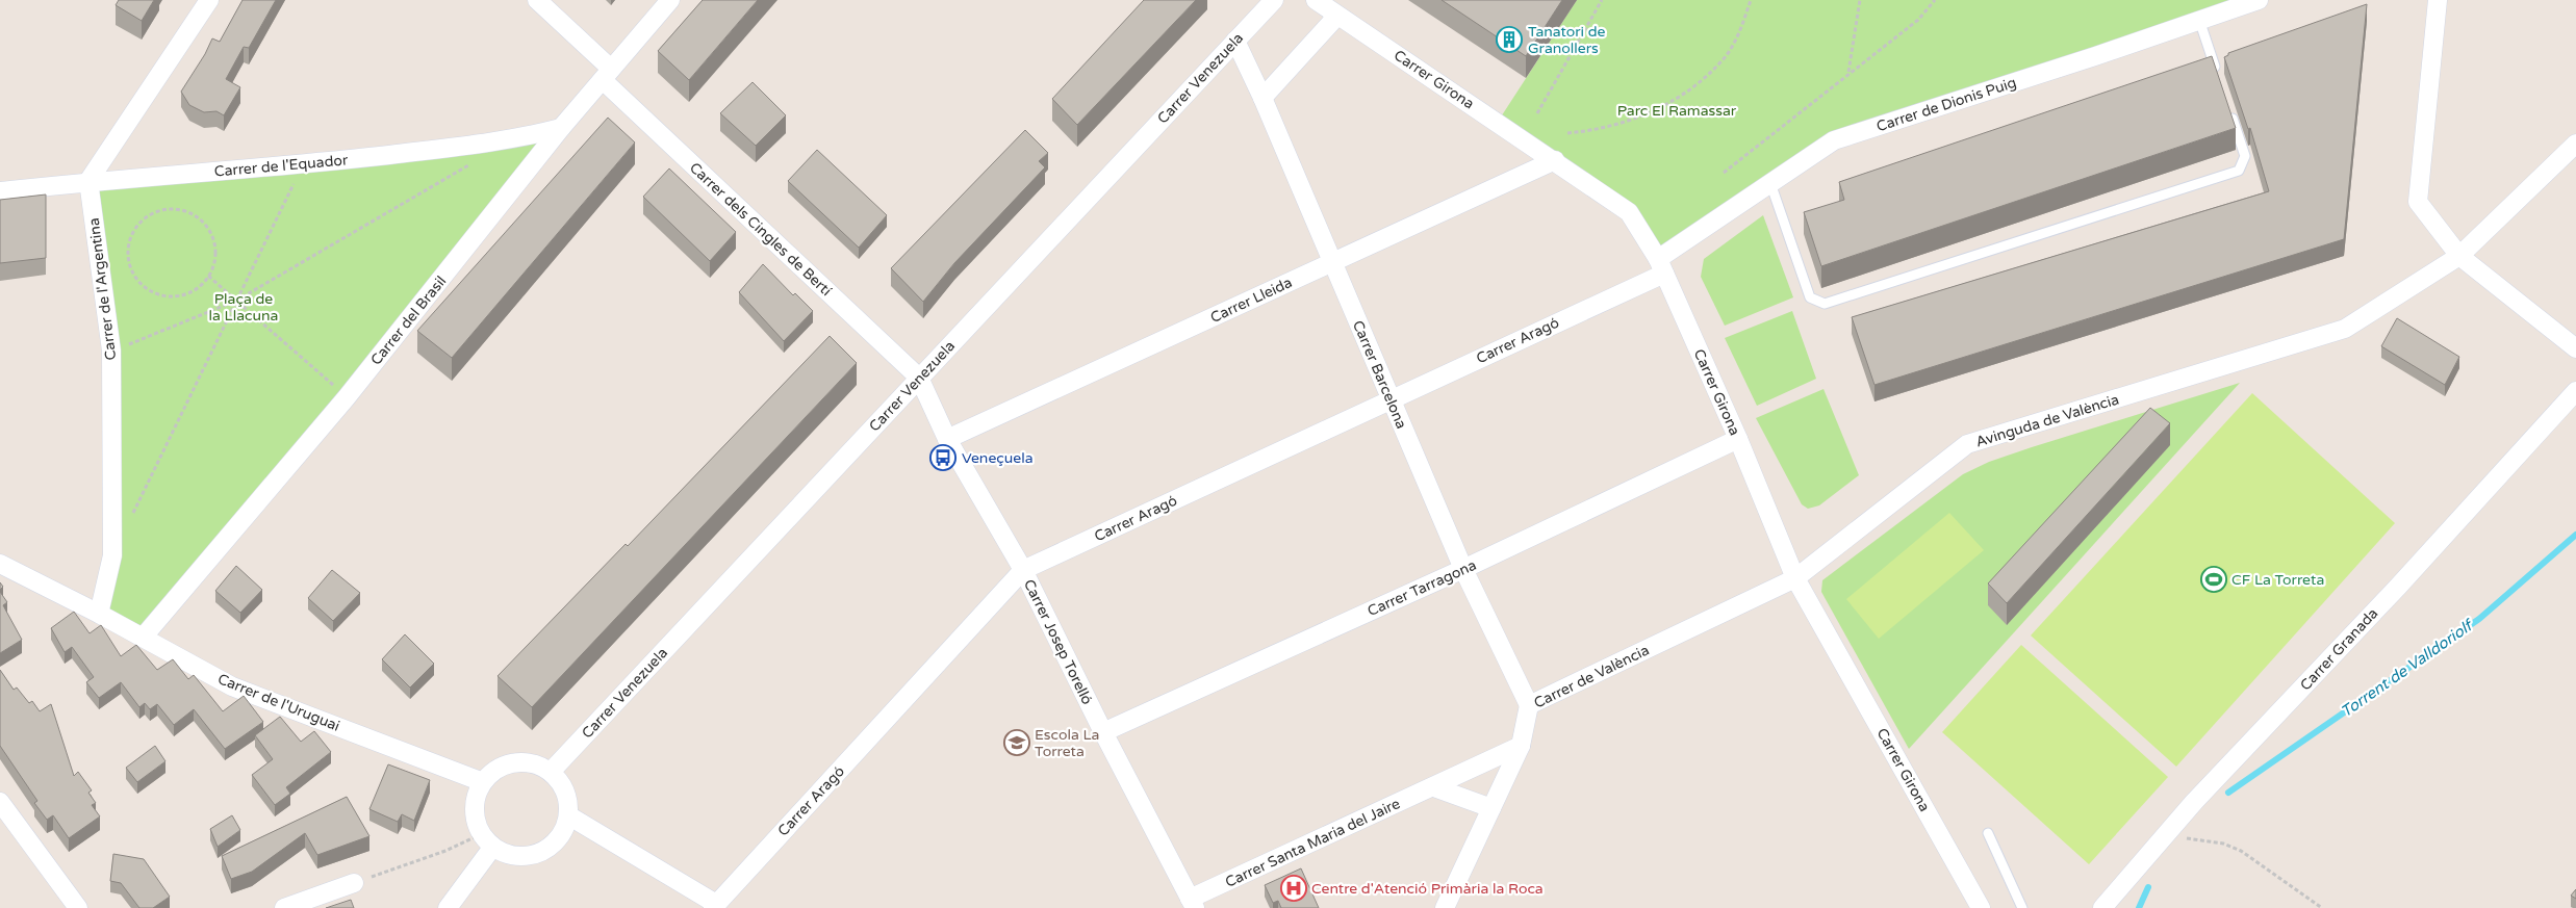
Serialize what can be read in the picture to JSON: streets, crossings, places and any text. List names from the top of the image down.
{
  "streets": {
    "street": [
      "Carrer Venezuela",
      "Carrer Girona",
      "Carrer de Dionis Puig",
      "Carrer de l'Equador",
      "Carrer dels Cingles de Bertí",
      "Carrer de l'Argentina",
      "Carrer Lleida",
      "Carrer del Brasil",
      "Carrer Aragó",
      "Carrer Barcelona",
      "Avinguda de València",
      "Carrer Tarragona",
      "Carrer Josep Torelló",
      "Carrer Granada",
      "Carrer de València",
      "Carrer de l'Uruguai",
      "Carrer Santa Maria del Jaire"
    ]
  },
  "crossings": [
    ["Carrer Venezuela", "Carrer dels Cingles de Bertí"],
    ["Carrer Venezuela", "Carrer Barcelona"],
    ["Carrer Venezuela", "Carrer Josep Torelló"],
    ["Carrer Venezuela", "Carrer de l'Uruguai"],
    ["Carrer Girona", "Carrer de Dionis Puig"],
    ["Carrer Girona", "Carrer Lleida"],
    ["Carrer Girona", "Carrer Aragó"],
    ["Carrer Girona", "Avinguda de València"],
    ["Carrer Girona", "Carrer Tarragona"],
    ["Carrer Girona", "Carrer de València"],
    ["Carrer de Dionis Puig", "Carrer Aragó"],
    ["Carrer de l'Equador", "Carrer de l'Argentina"],
    ["Carrer de l'Equador", "Carrer del Brasil"],
    ["Carrer dels Cingles de Bertí", "Carrer del Brasil"],
    ["Carrer dels Cingles de Bertí", "Carrer Josep Torelló"],
    ["Carrer de l'Argentina", "Carrer de l'Uruguai"],
    ["Carrer Lleida", "Carrer Barcelona"],
    ["Carrer Lleida", "Carrer Josep Torelló"],
    ["Carrer del Brasil", "Carrer de l'Uruguai"],
    ["Carrer Aragó", "Carrer Barcelona"],
    ["Carrer Aragó", "Carrer Josep Torelló"],
    ["Carrer Barcelona", "Carrer Tarragona"],
    ["Carrer Barcelona", "Carrer de València"],
    ["Avinguda de València", "Carrer de València"],
    ["Carrer Tarragona", "Carrer Josep Torelló"],
    ["Carrer Josep Torelló", "Carrer Santa Maria del Jaire"],
    ["Carrer de València", "Carrer Santa Maria del Jaire"]
  ],
  "water": ["Torrent de Valldoriolf"],
  "parks": ["Parc El Ramassar", "Plaça de la Llacuna"],
  "places": {
    "building": ["Tanatori de Granollers"],
    "bus stop": ["Veneçuela"],
    "sports": ["CF La Torreta"],
    "school or university": ["Escola La Torreta"],
    "hospital": ["Centre d'Atenció Primària la Roca"]
  }
}
